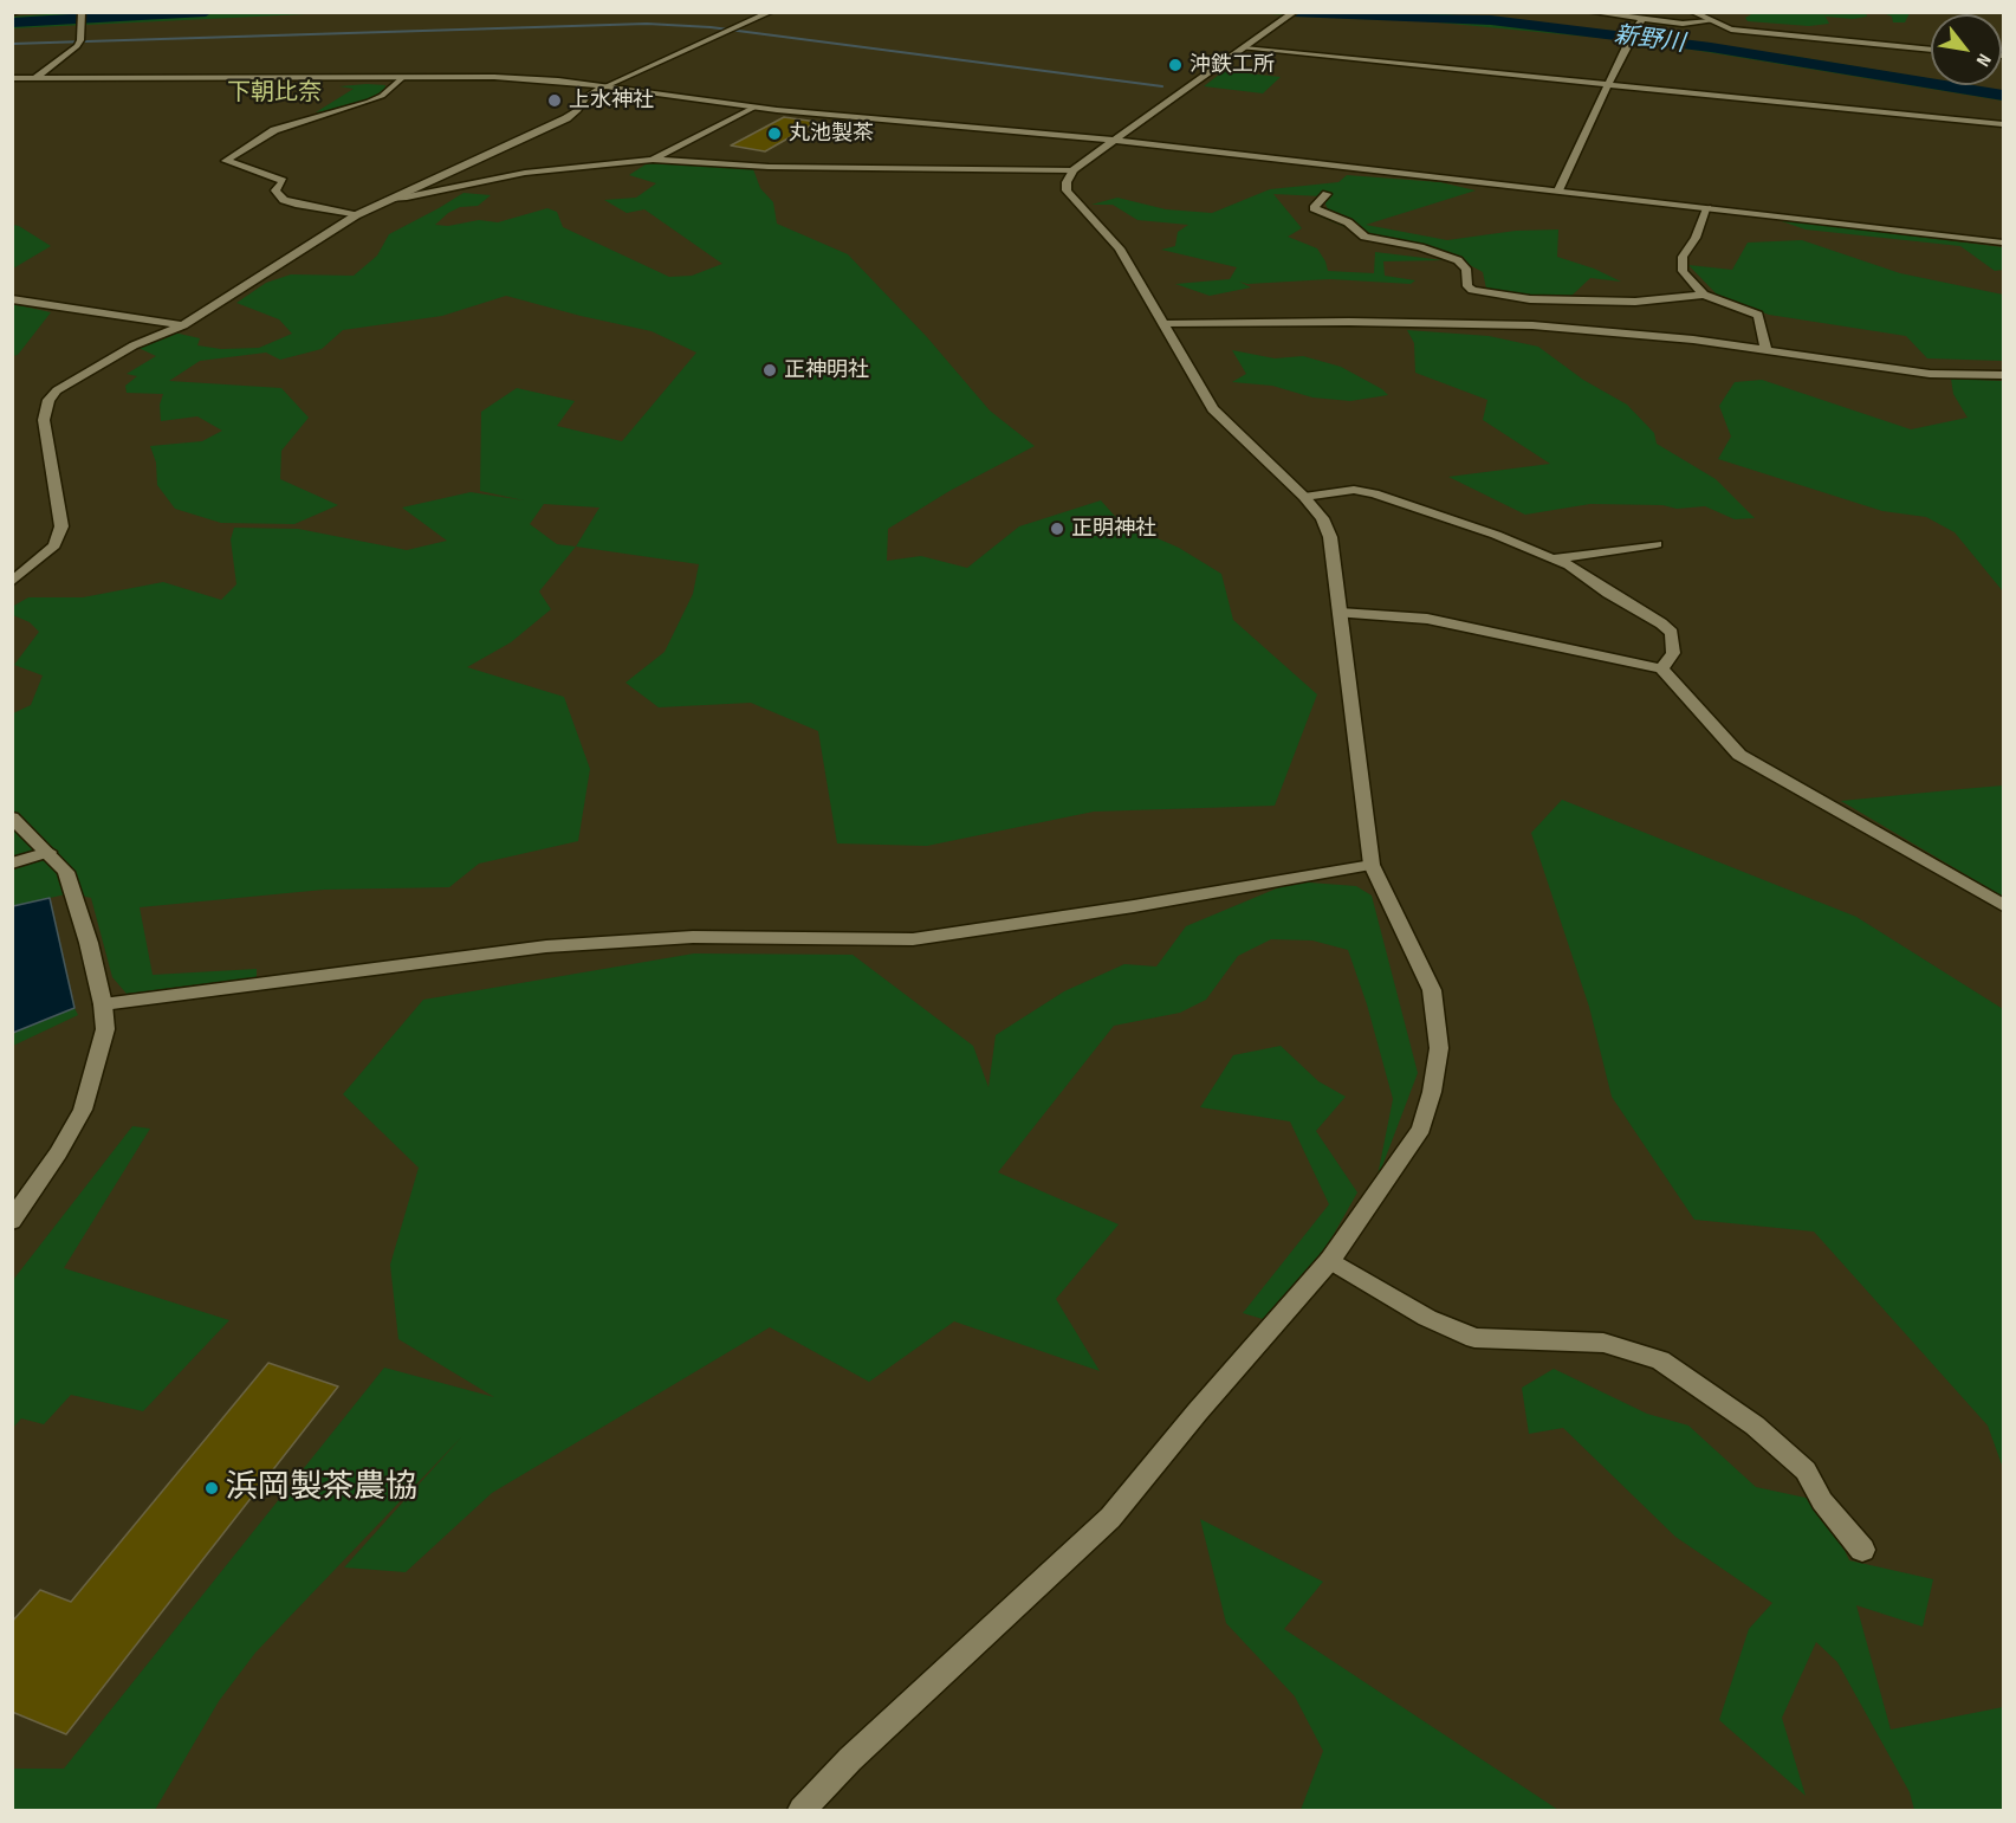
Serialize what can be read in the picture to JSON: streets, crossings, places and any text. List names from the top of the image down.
{
  "districts": ["下朝比奈"],
  "water": ["新野川"],
  "places": [
    "沖鉄工所",
    "上水神社",
    "丸池製茶",
    "正神明社",
    "正明神社",
    "浜岡製茶農協"
  ],
  "north": "bottom right"
}
